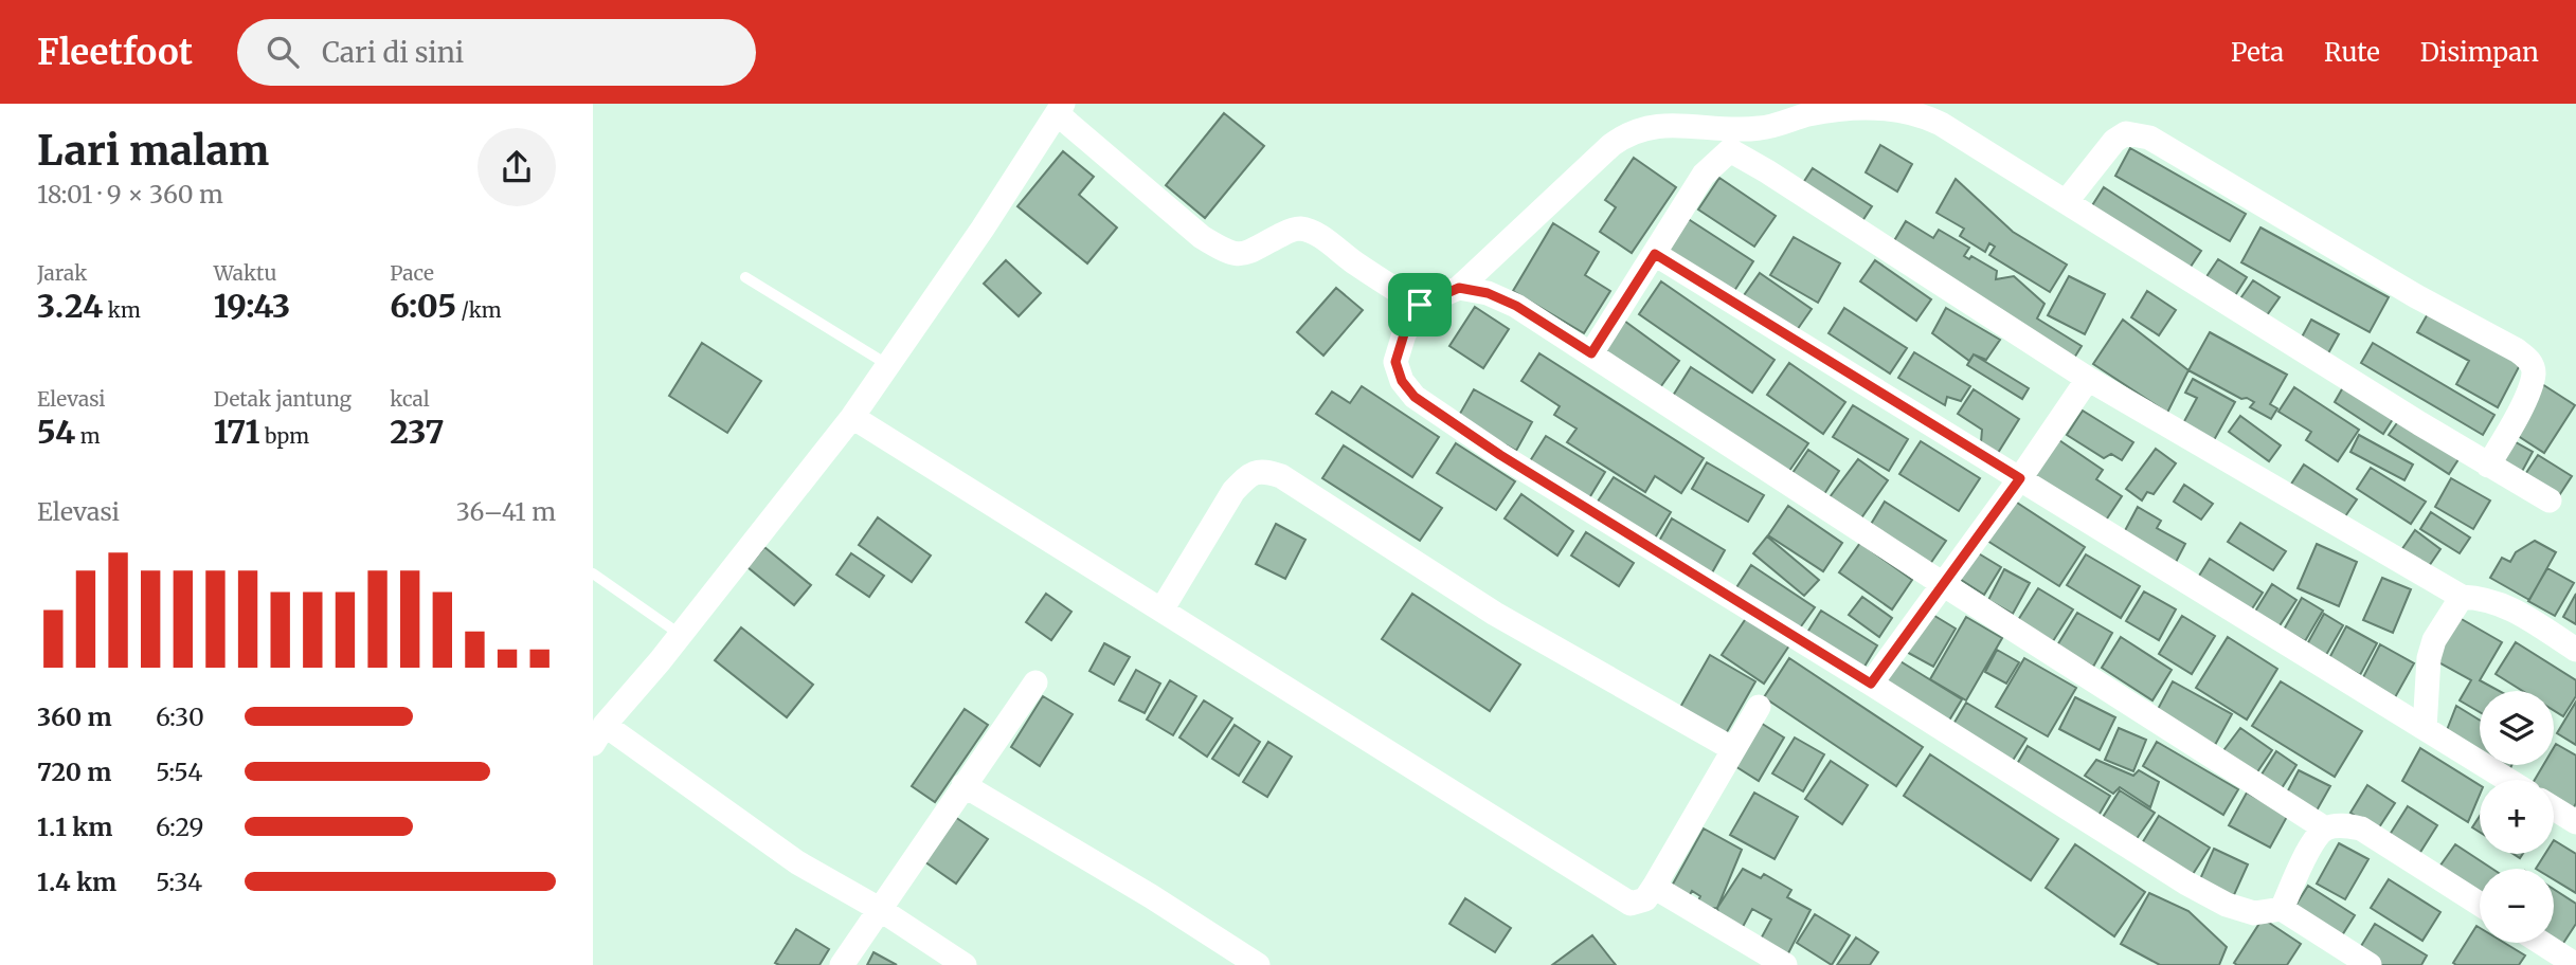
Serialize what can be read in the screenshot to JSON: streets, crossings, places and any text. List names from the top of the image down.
{
  "page": {
    "header": "Fleetfoot",
    "search": "Cari di sini",
    "nav": ["Peta", "Rute", "Disimpan"],
    "heading": ["Lari malam", "18:01 · 9 × 360 m"],
    "stats": [
      ["Jarak", "3.24 km"],
      ["Waktu", "19:43"],
      ["Pace", "6:05 /km"],
      ["Elevasi", "54 m"],
      ["Detak jantung", "171 bpm"],
      ["kcal", "237"]
    ],
    "chart": ["Elevasi", "36–41 m"],
    "list": [
      {
        "name": "360 m",
        "note": "6:30"
      },
      {
        "name": "720 m",
        "note": "5:54"
      },
      {
        "name": "1.1 km",
        "note": "6:29"
      },
      {
        "name": "1.4 km",
        "note": "5:34"
      }
    ],
    "map_buttons": ["+", "−"]
  }
}
